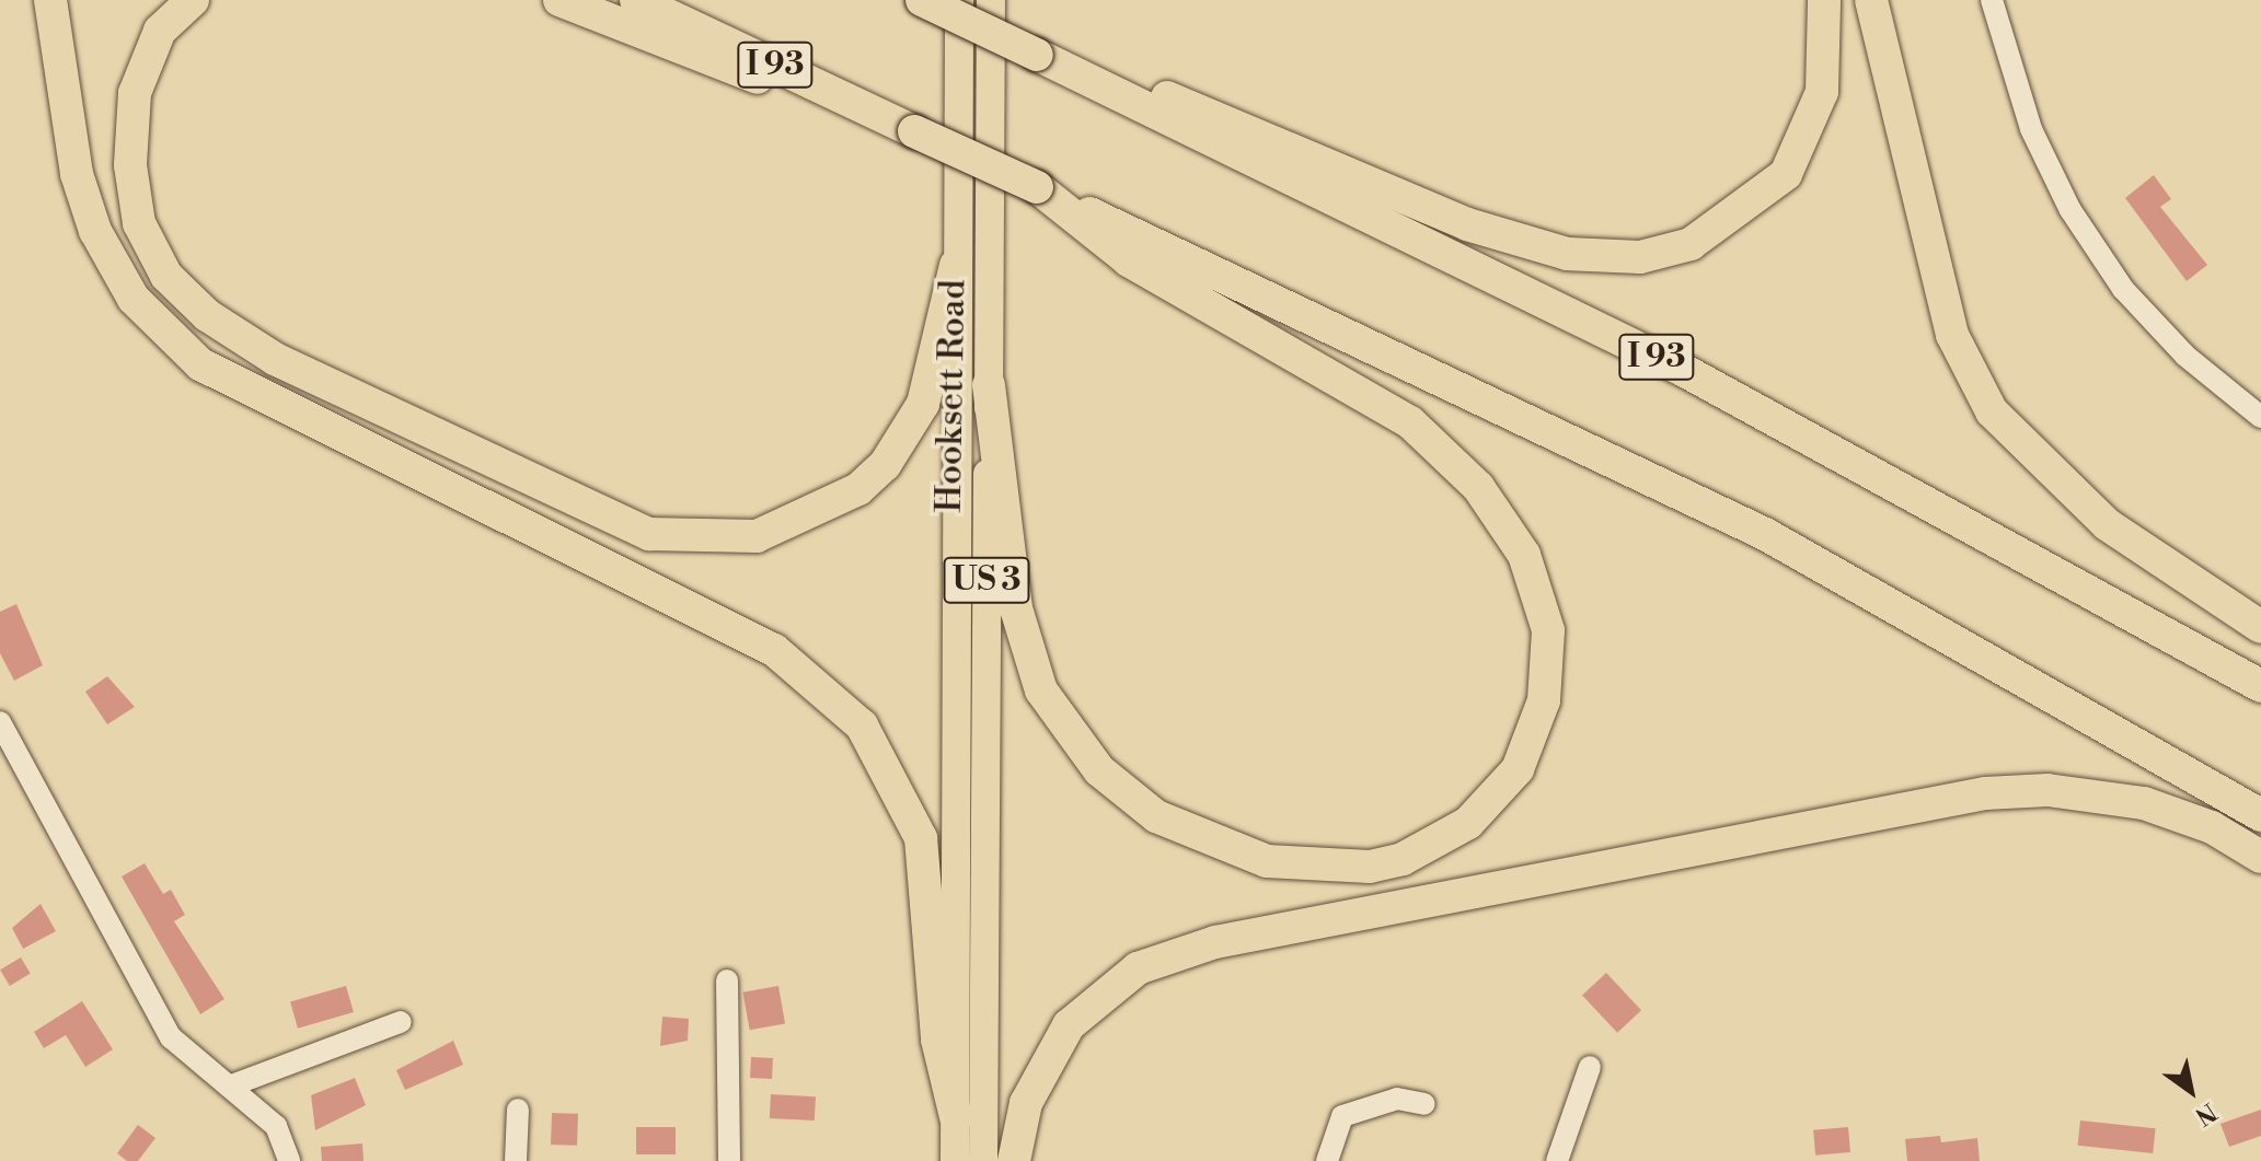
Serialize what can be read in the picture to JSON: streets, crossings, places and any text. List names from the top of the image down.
{
  "streets": {
    "highway": ["I 93"],
    "main road": ["Hooksett Road", "US 3"]
  },
  "north": "bottom right"
}
